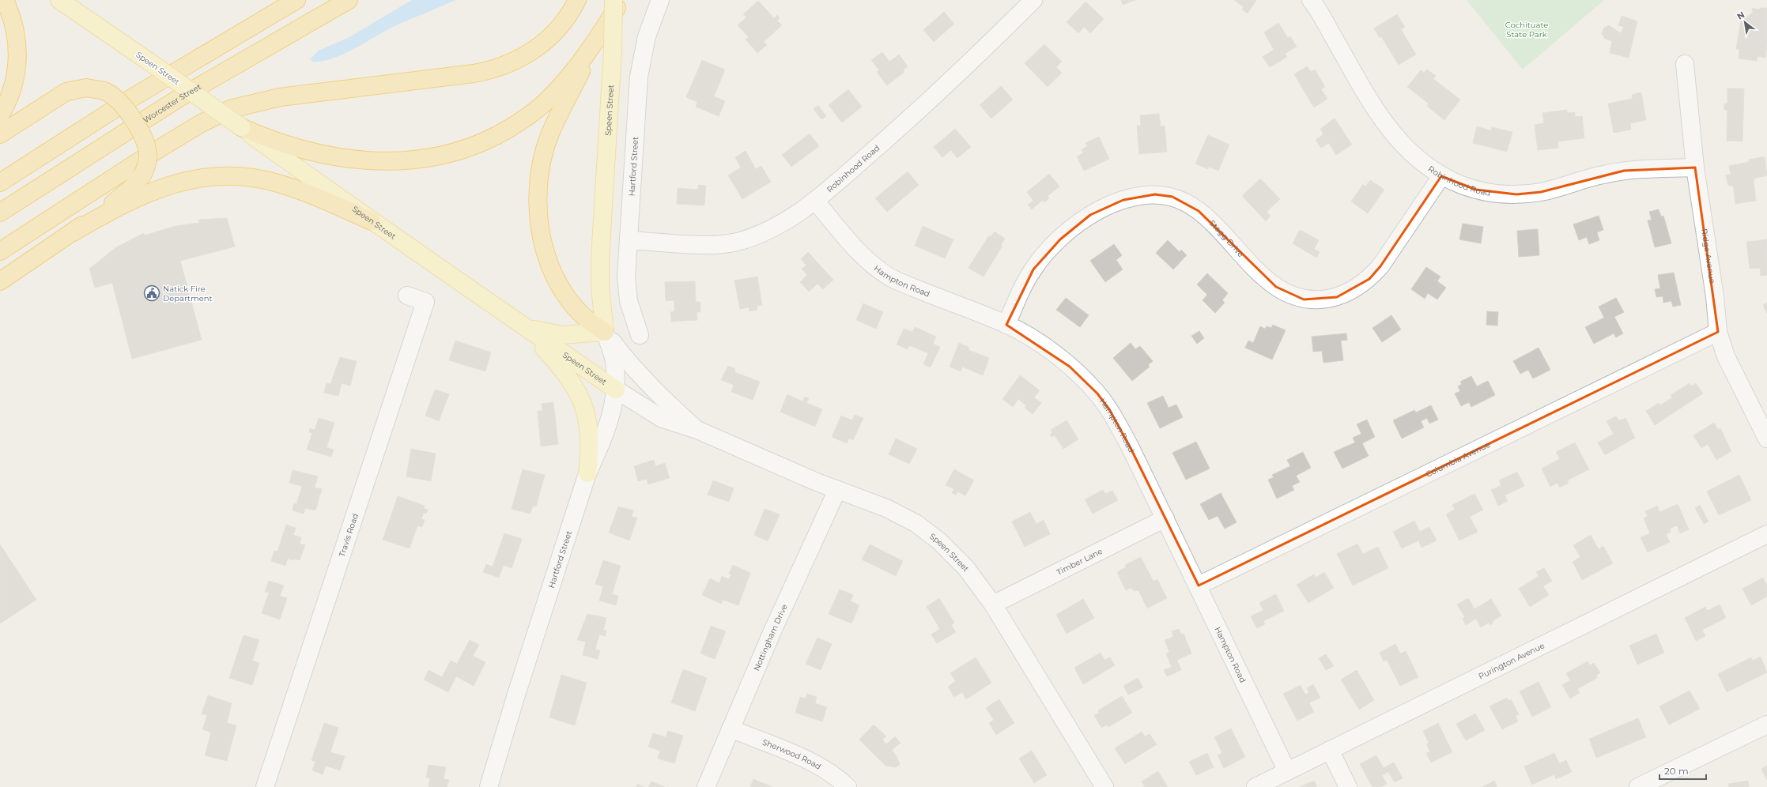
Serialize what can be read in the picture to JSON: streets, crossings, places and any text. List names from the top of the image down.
{
  "streets": {
    "highway": ["Worcester Street"],
    "main road": ["Speen Street"],
    "street": [
      "Hartford Street",
      "Robinhood Road",
      "Stagg Drive",
      "Ridge Avenue",
      "Hampton Road",
      "Columbia Avenue",
      "Travis Road",
      "Timber Lane",
      "Nottingham Drive",
      "Purington Avenue",
      "Sherwood Road"
    ]
  },
  "crossings": [
    ["Speen Street", "Hartford Street"],
    ["Speen Street", "Timber Lane"],
    ["Speen Street", "Nottingham Drive"],
    ["Hartford Street", "Robinhood Road"],
    ["Robinhood Road", "Stagg Drive"],
    ["Robinhood Road", "Ridge Avenue"],
    ["Robinhood Road", "Hampton Road"],
    ["Stagg Drive", "Hampton Road"],
    ["Ridge Avenue", "Columbia Avenue"],
    ["Hampton Road", "Columbia Avenue"],
    ["Hampton Road", "Timber Lane"],
    ["Hampton Road", "Purington Avenue"],
    ["Nottingham Drive", "Sherwood Road"]
  ],
  "parks": ["Cochituate State Park"],
  "places": {
    "public building": ["Natick Fire Department"]
  },
  "scale_bar": "20 m",
  "north": "top left"
}
